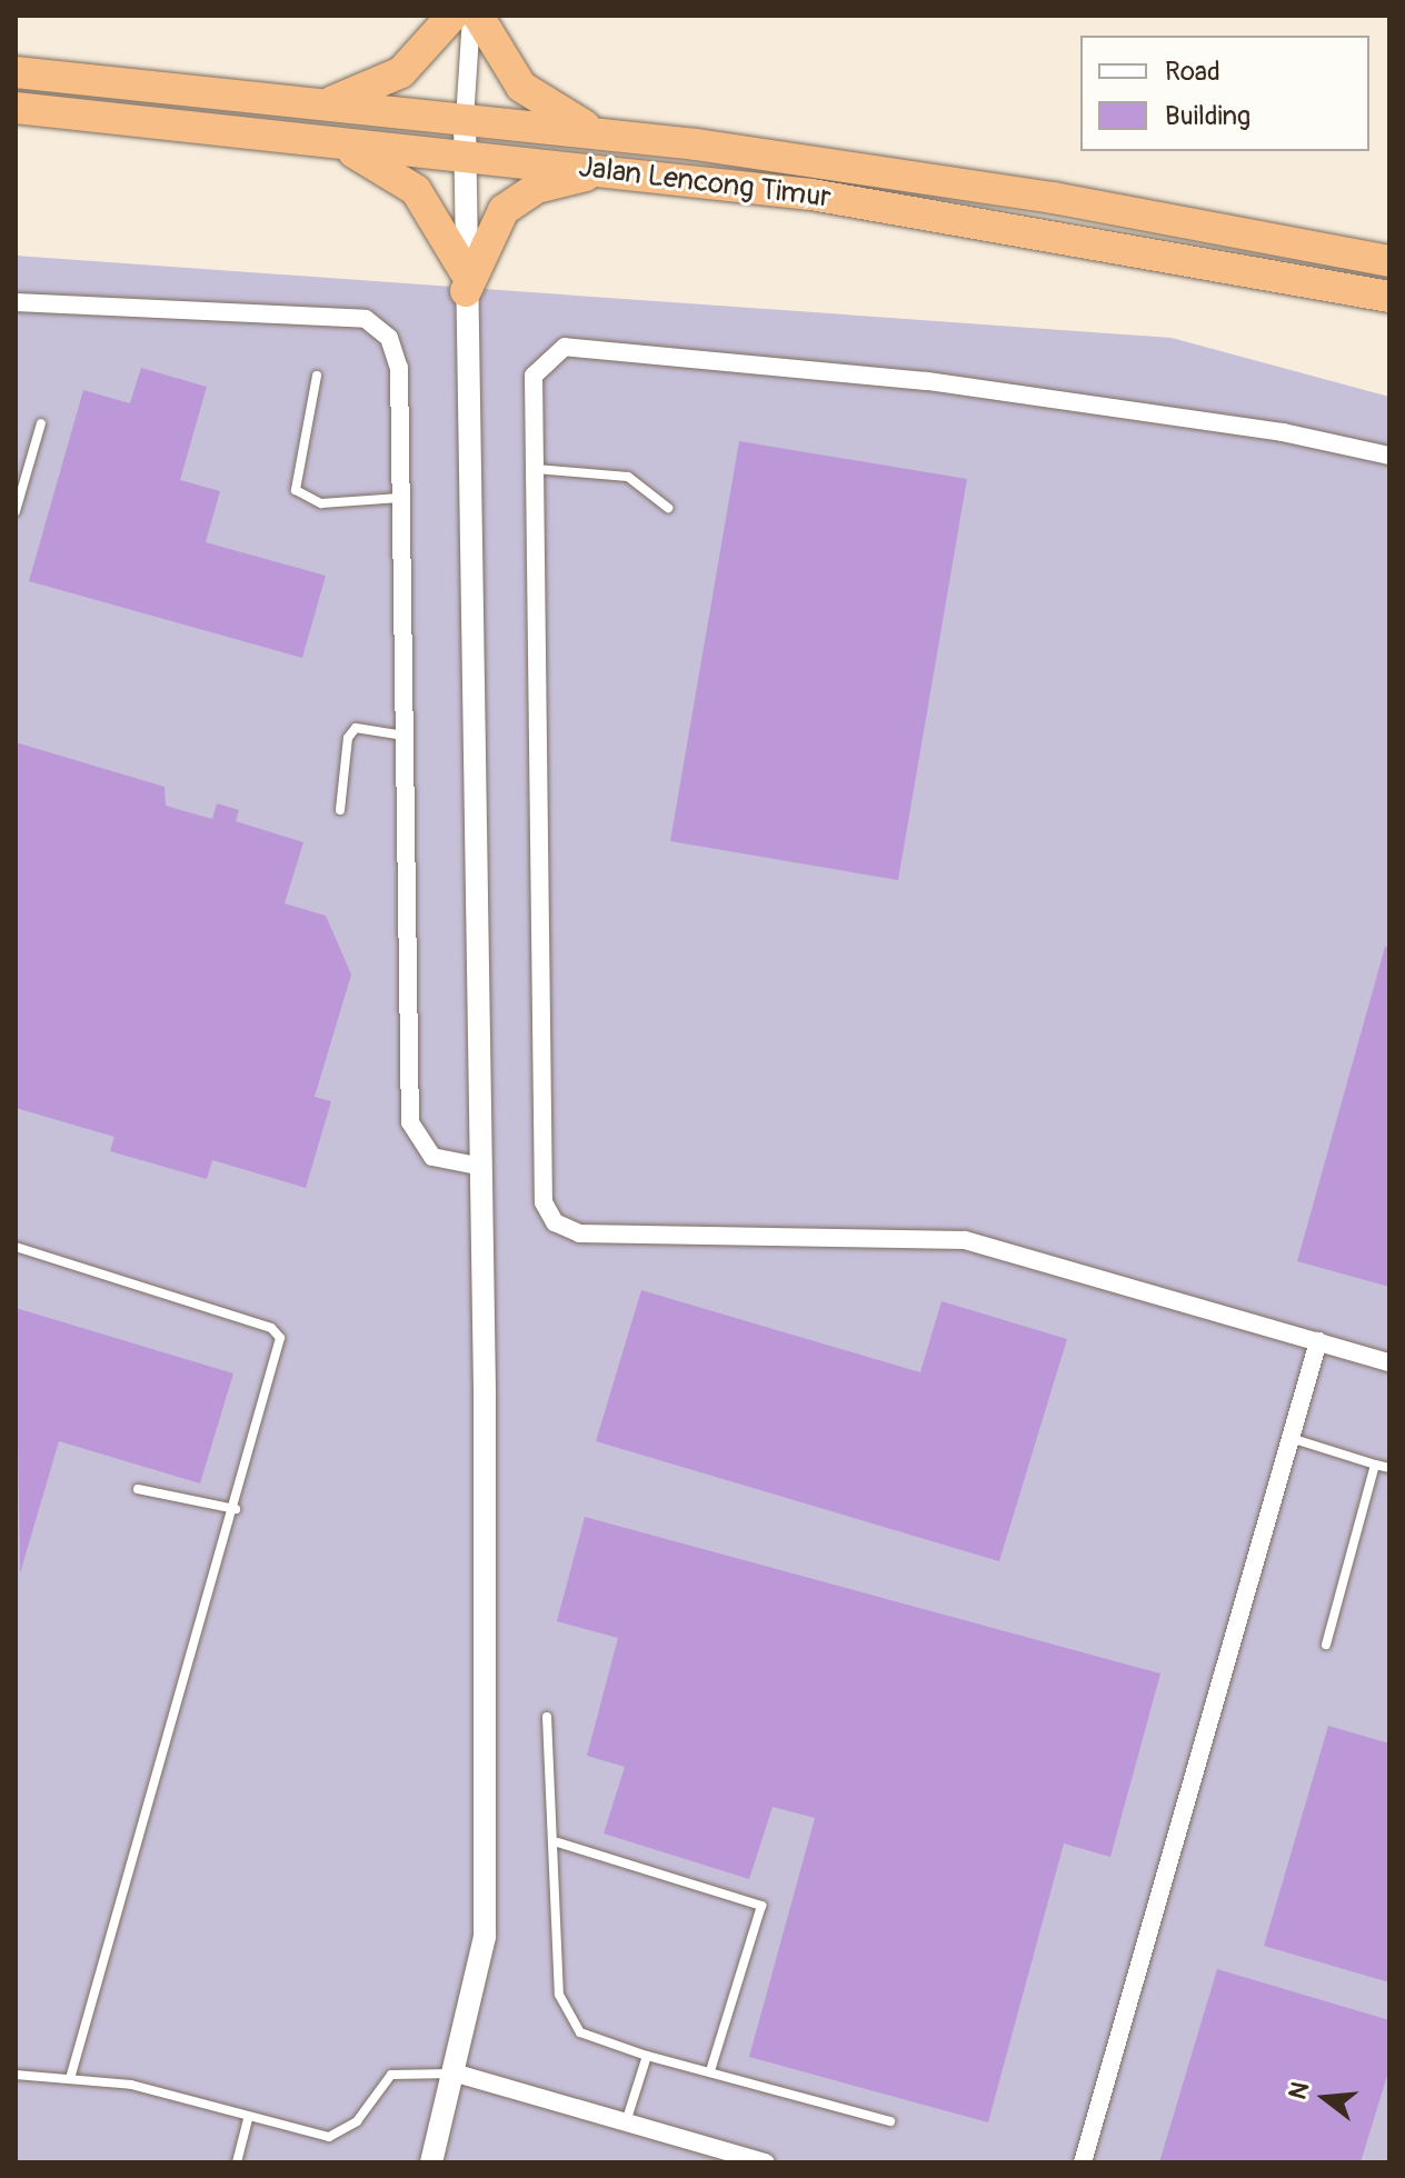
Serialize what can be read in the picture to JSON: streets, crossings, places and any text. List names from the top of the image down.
{
  "streets": {
    "highway": ["Jalan Lencong Timur"]
  },
  "legend": ["Road", "Building"],
  "north": "left"
}
